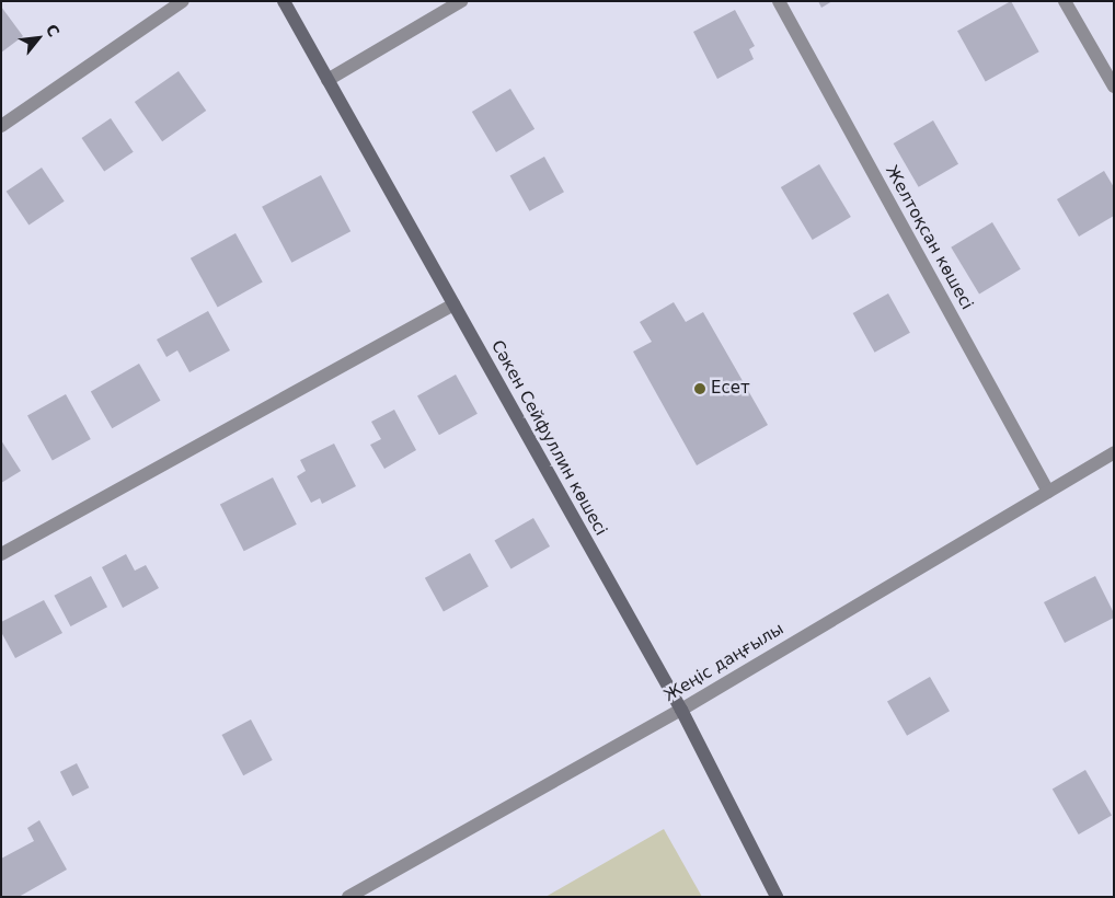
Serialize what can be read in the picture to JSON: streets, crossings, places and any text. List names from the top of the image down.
{
  "streets": {
    "street": ["Желтоқсан көшесі", "Сәкен Сейфуллин көшесі", "Жеңіс даңғылы"]
  },
  "crossings": [
    ["Желтоқсан көшесі", "Жеңіс даңғылы"],
    ["Сәкен Сейфуллин көшесі", "Жеңіс даңғылы"]
  ],
  "places": ["Есет"],
  "north": "top right"
}
